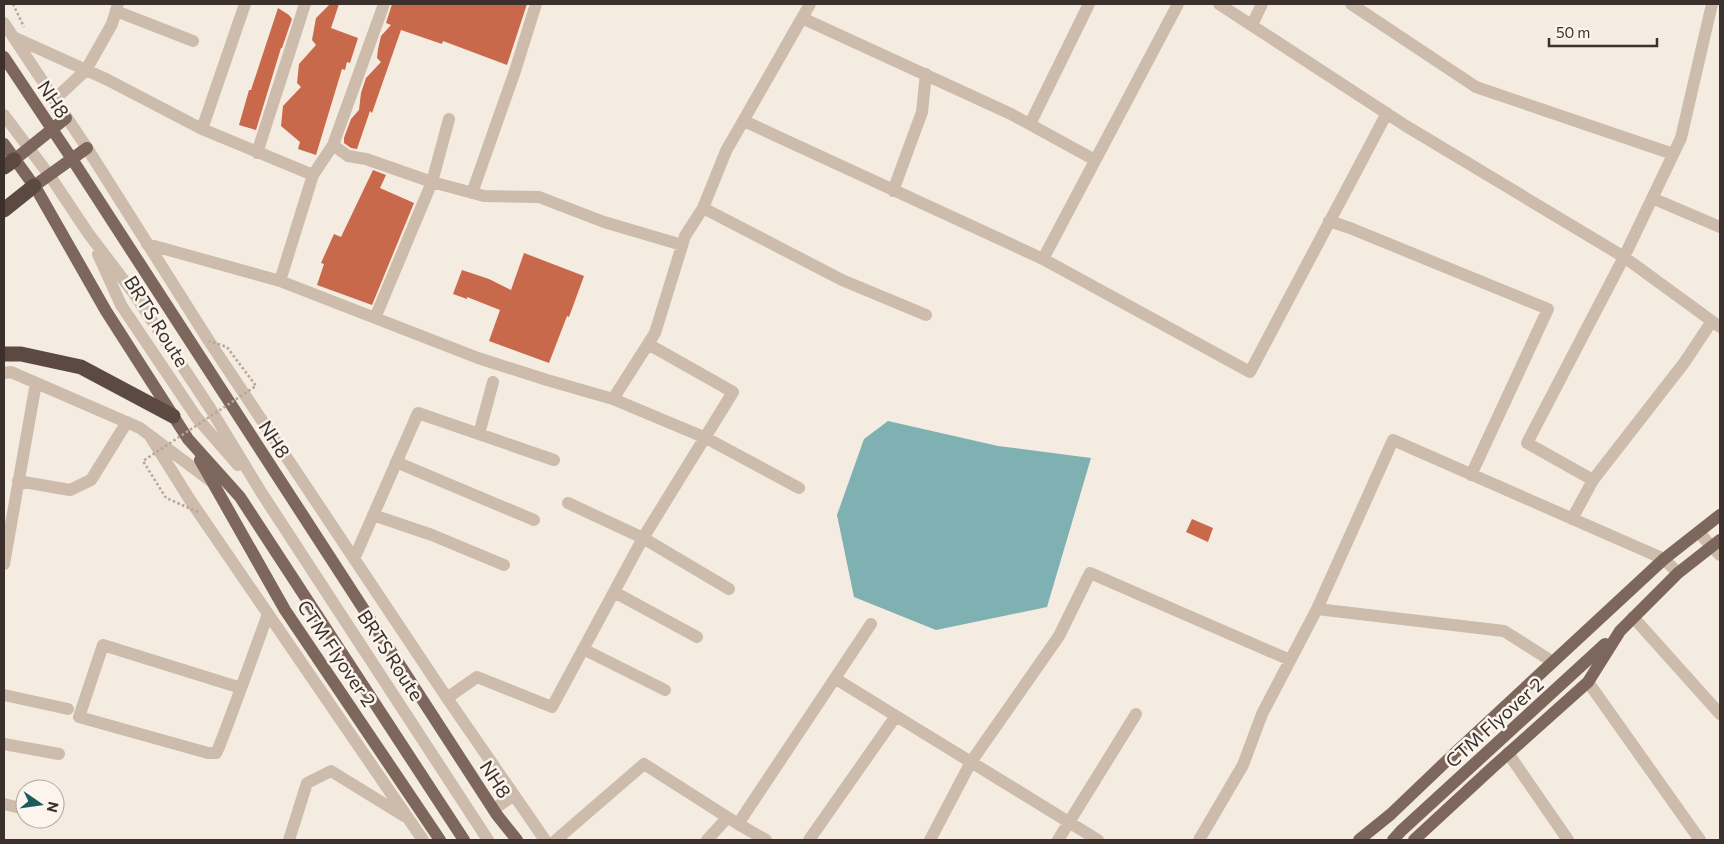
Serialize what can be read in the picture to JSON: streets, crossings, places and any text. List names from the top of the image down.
{
  "streets": {
    "main road": ["NH8", "CTM Flyover 2"],
    "street": ["BRTS Route"]
  },
  "scale_bar": "50 m",
  "north": "right"
}
